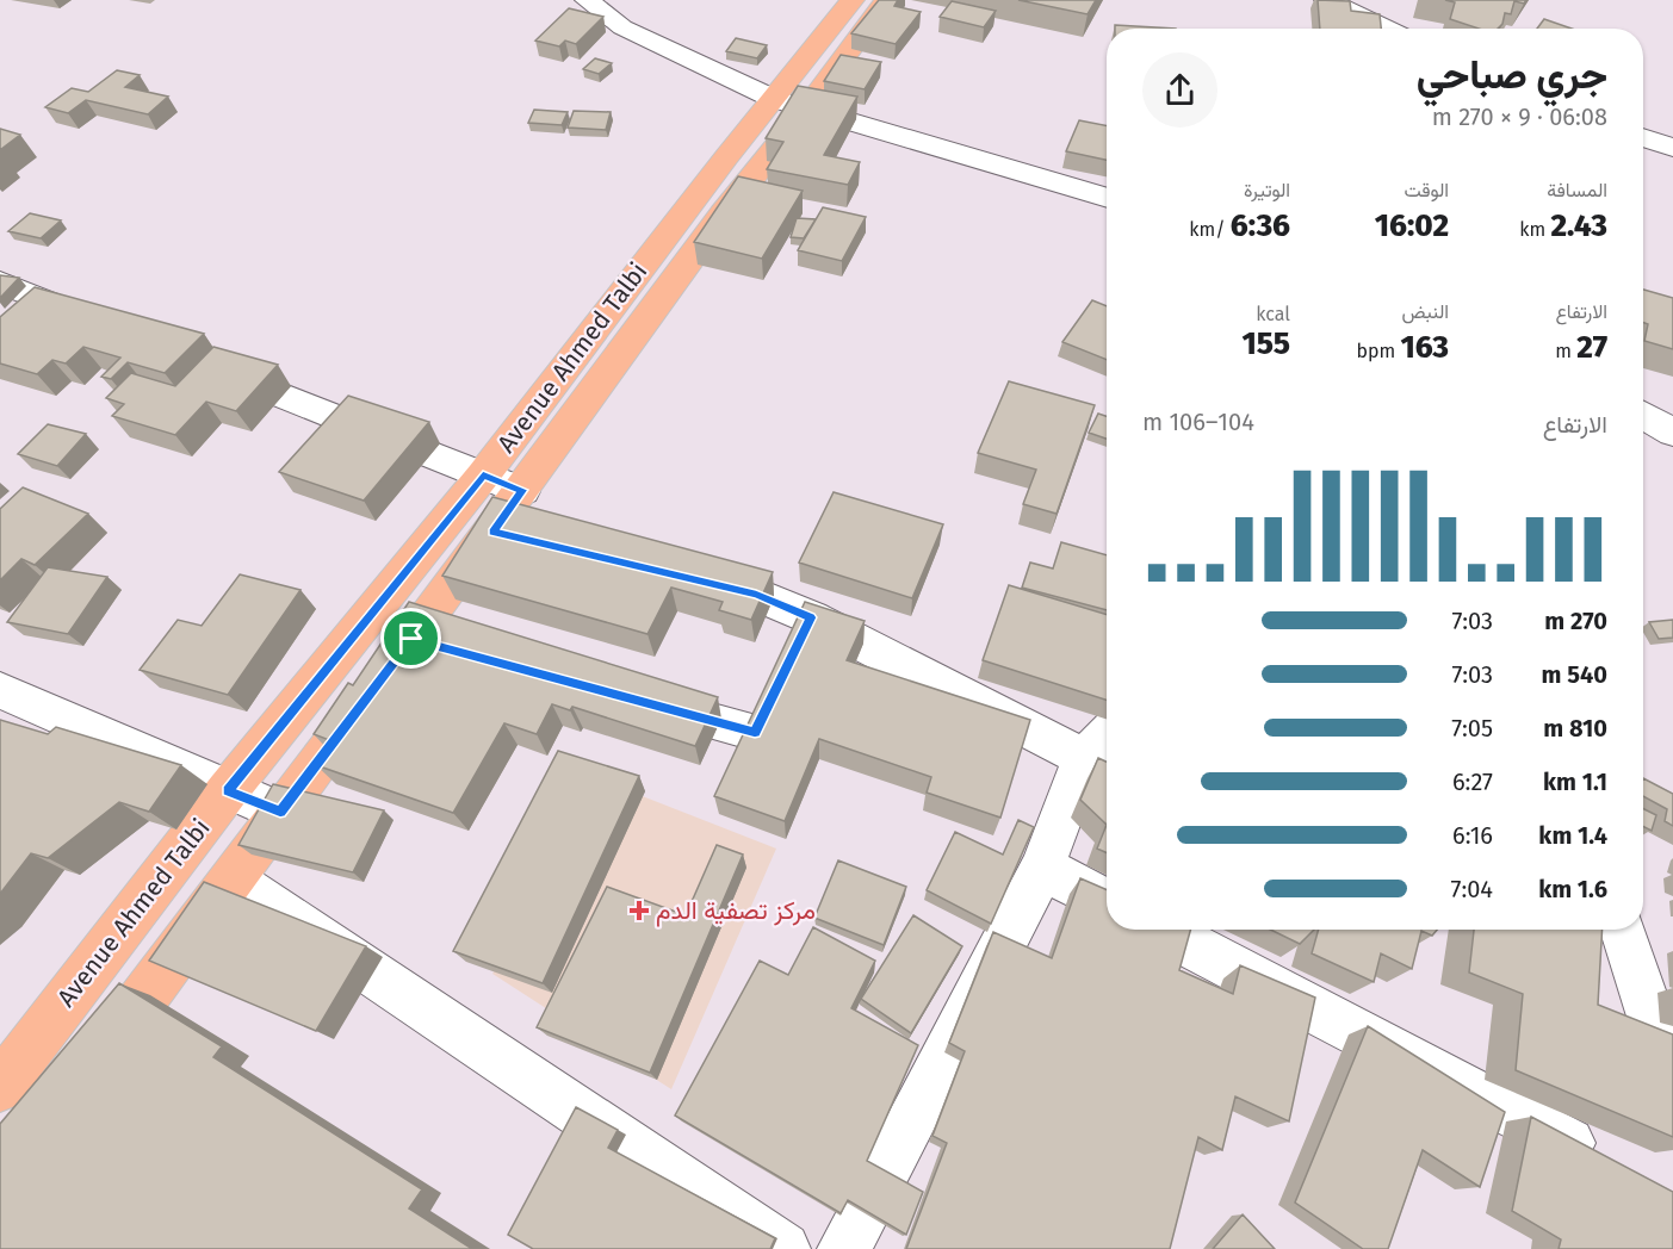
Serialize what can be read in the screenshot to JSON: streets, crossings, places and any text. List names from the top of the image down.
{
  "streets": {
    "main road": ["Avenue Ahmed Talbi"]
  },
  "places": {
    "health": ["مركز تصفية الدم"]
  },
  "page": {
    "heading": ["جري صباحي", "06:08 · 9 × 270 m"],
    "stats": [
      ["المسافة", "2.43 km"],
      ["الوقت", "16:02"],
      ["الوتيرة", "6:36 /km"],
      ["الارتفاع", "27 m"],
      ["النبض", "163 bpm"],
      ["kcal", "155"]
    ],
    "chart": ["الارتفاع", "104–106 m"],
    "list": [
      {
        "name": "270 m",
        "note": "7:03"
      },
      {
        "name": "540 m",
        "note": "7:03"
      },
      {
        "name": "810 m",
        "note": "7:05"
      },
      {
        "name": "1.1 km",
        "note": "6:27"
      },
      {
        "name": "1.4 km",
        "note": "6:16"
      },
      {
        "name": "1.6 km",
        "note": "7:04"
      }
    ]
  }
}
